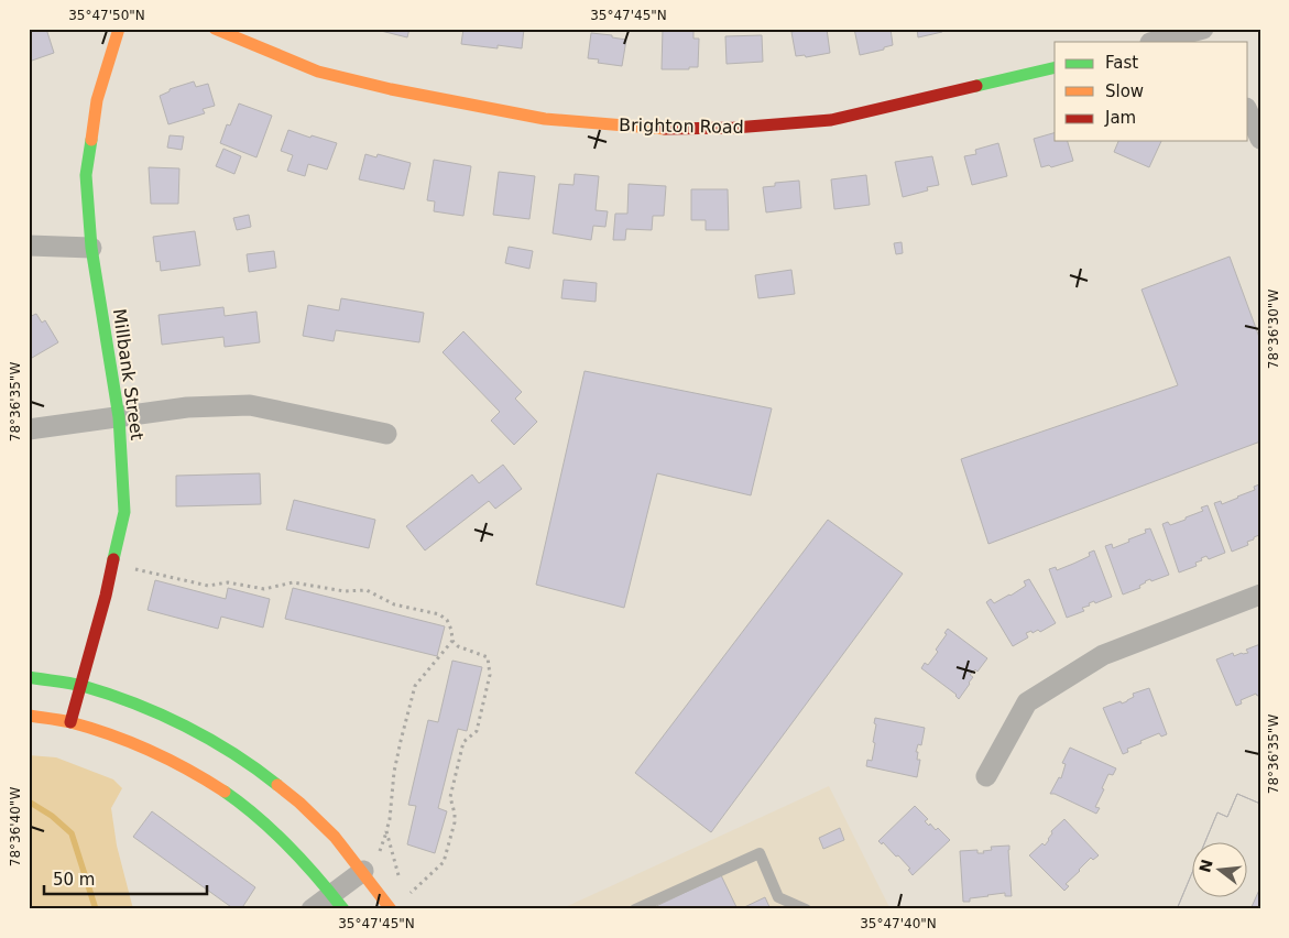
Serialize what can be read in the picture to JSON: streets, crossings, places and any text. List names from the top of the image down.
{
  "streets": {
    "street": ["Brighton Road", "Millbank Street"]
  },
  "legend": ["Fast", "Slow", "Jam"],
  "scale_bar": "50 m",
  "north": "left",
  "coordinates": [
    "35°47'50\"N",
    "35°47'45\"N",
    "78°36'30\"W",
    "78°36'35\"W",
    "78°36'40\"W",
    "35°47'40\"N"
  ]
}
